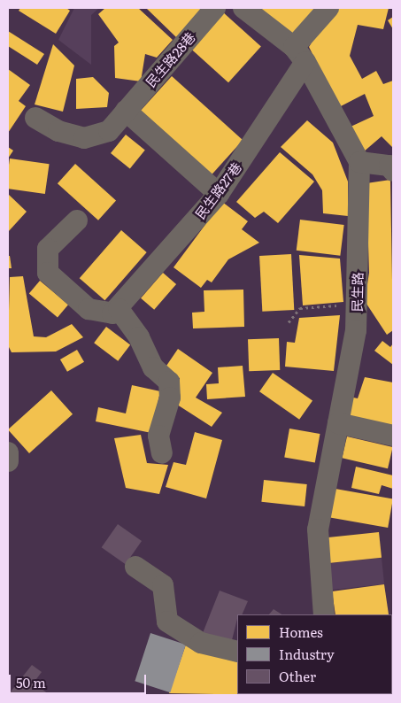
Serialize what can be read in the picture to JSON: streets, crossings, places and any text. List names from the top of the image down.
{
  "streets": {
    "street": ["民生路28巷", "民生路27巷", "民生路"]
  },
  "crossings": [
    ["民生路27巷", "民生路"]
  ],
  "legend": ["Homes", "Industry", "Other"],
  "scale_bar": "50 m"
}
